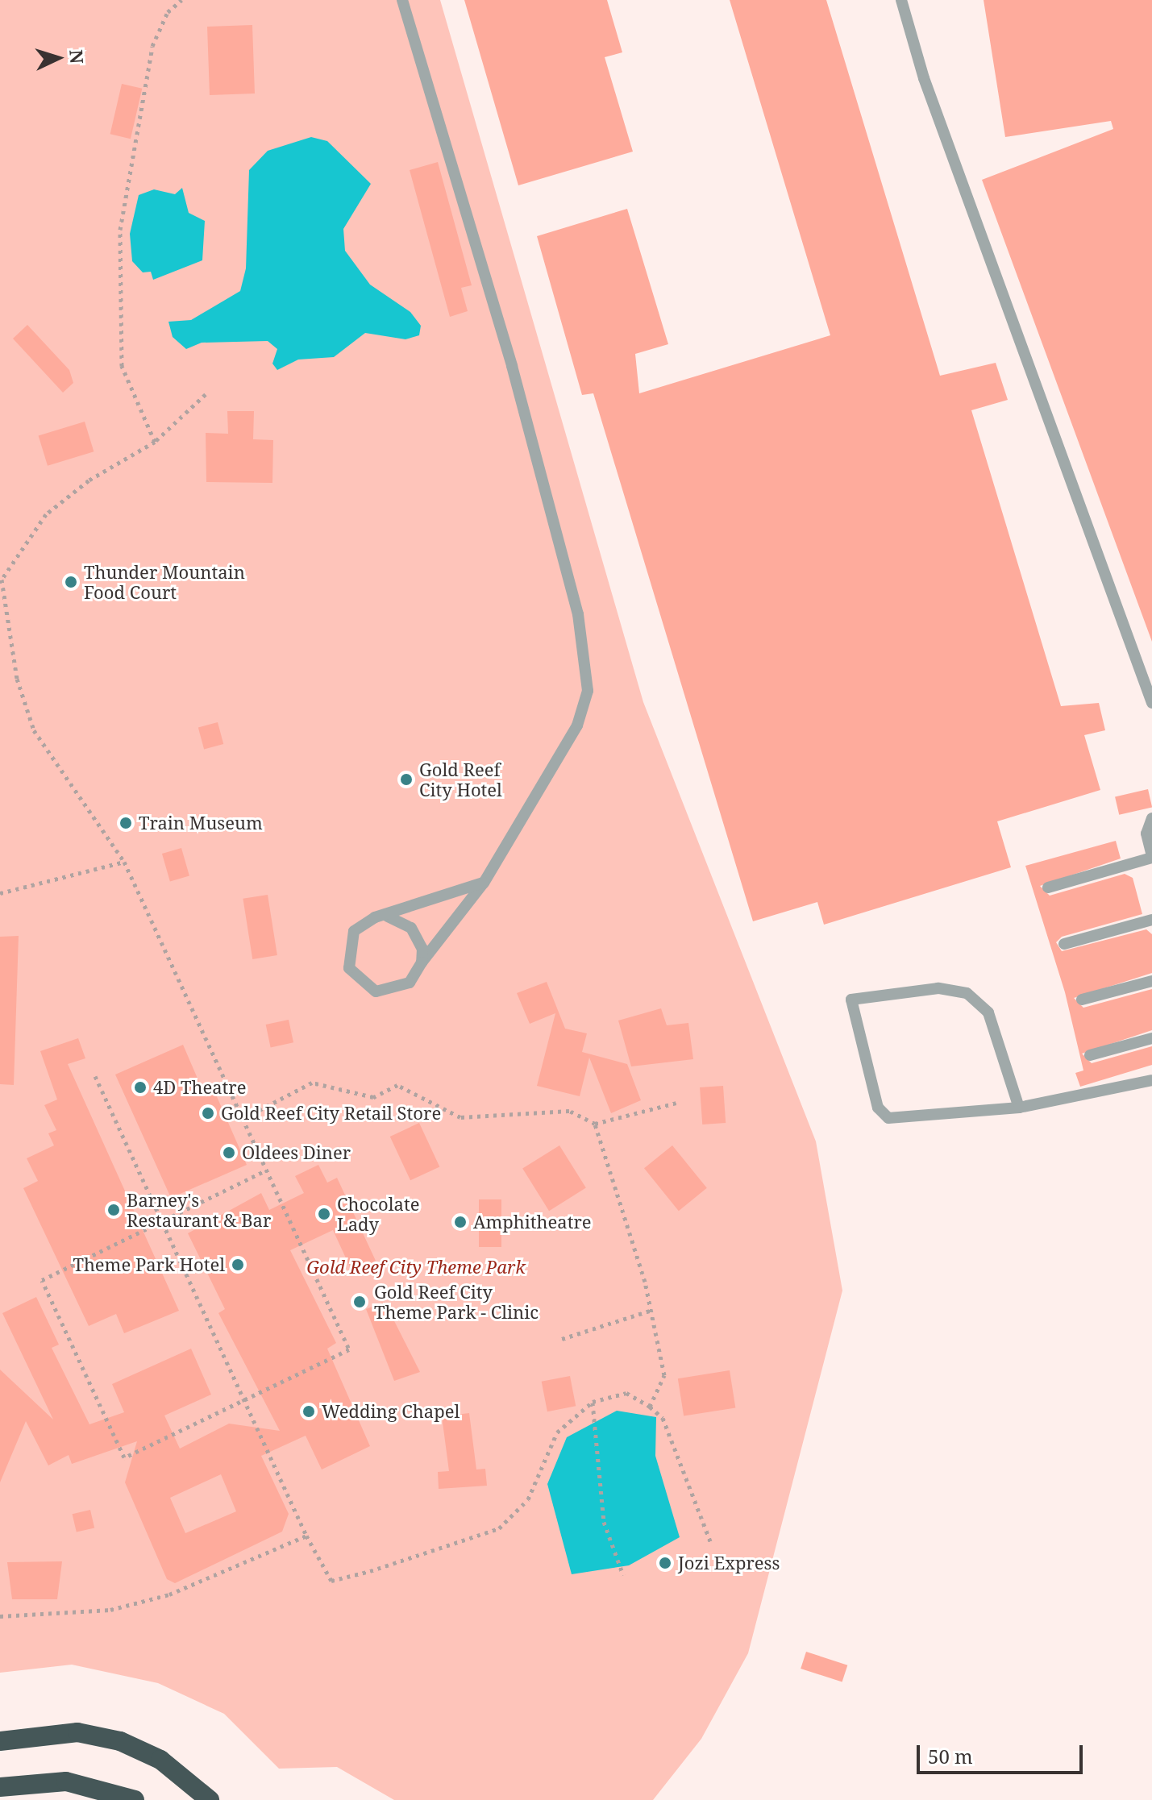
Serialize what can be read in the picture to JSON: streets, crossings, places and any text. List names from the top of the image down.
{
  "parks": ["Gold Reef City Theme Park"],
  "places": [
    "Thunder Mountain Food Court",
    "Gold Reef City Hotel",
    "Train Museum",
    "4D Theatre",
    "Gold Reef City Retail Store",
    "Oldees Diner",
    "Barney's Restaurant & Bar",
    "Chocolate Lady",
    "Amphitheatre",
    "Theme Park Hotel",
    "Gold Reef City Theme Park - Clinic",
    "Wedding Chapel",
    "Jozi Express"
  ],
  "scale_bar": "50 m",
  "north": "right"
}
